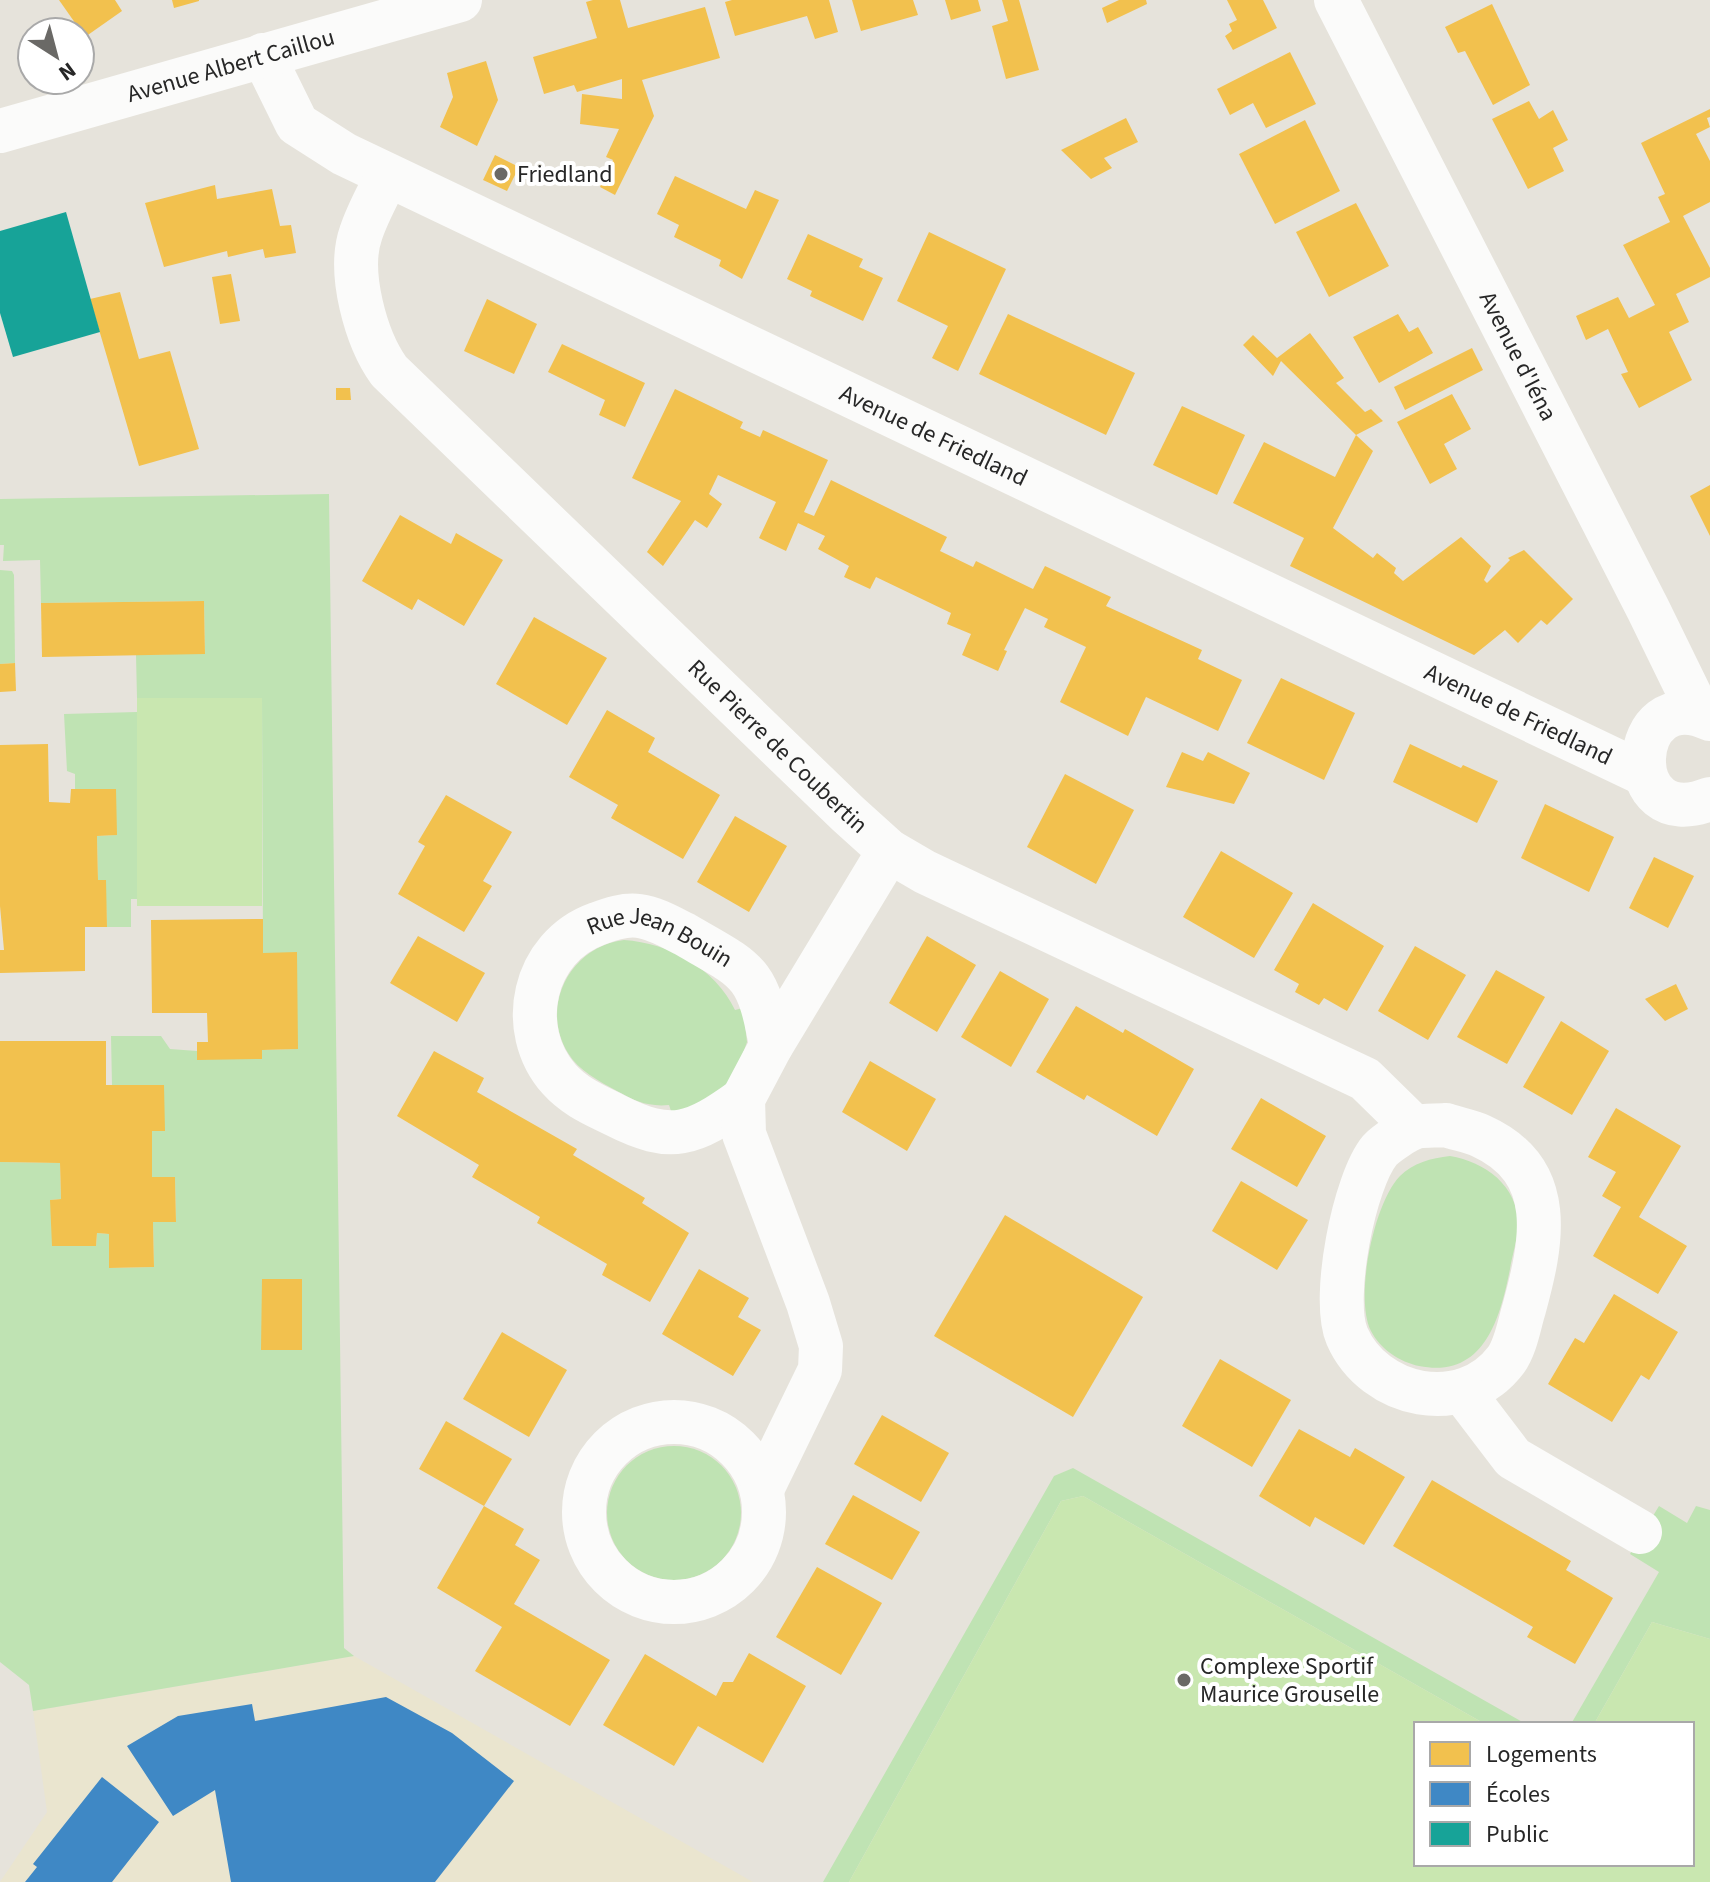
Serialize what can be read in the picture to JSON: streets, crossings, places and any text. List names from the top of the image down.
{
  "streets": {
    "street": [
      "Avenue Albert Caillou",
      "Avenue d'Iéna",
      "Avenue de Friedland",
      "Rue Pierre de Coubertin",
      "Rue Jean Bouin"
    ]
  },
  "crossings": [
    ["Avenue Albert Caillou", "Avenue de Friedland"],
    ["Avenue de Friedland", "Rue Pierre de Coubertin"],
    ["Rue Pierre de Coubertin", "Rue Jean Bouin"]
  ],
  "places": ["Friedland", "Complexe Sportif Maurice Grouselle"],
  "legend": ["Logements", "Écoles", "Public"],
  "north": "bottom right"
}
